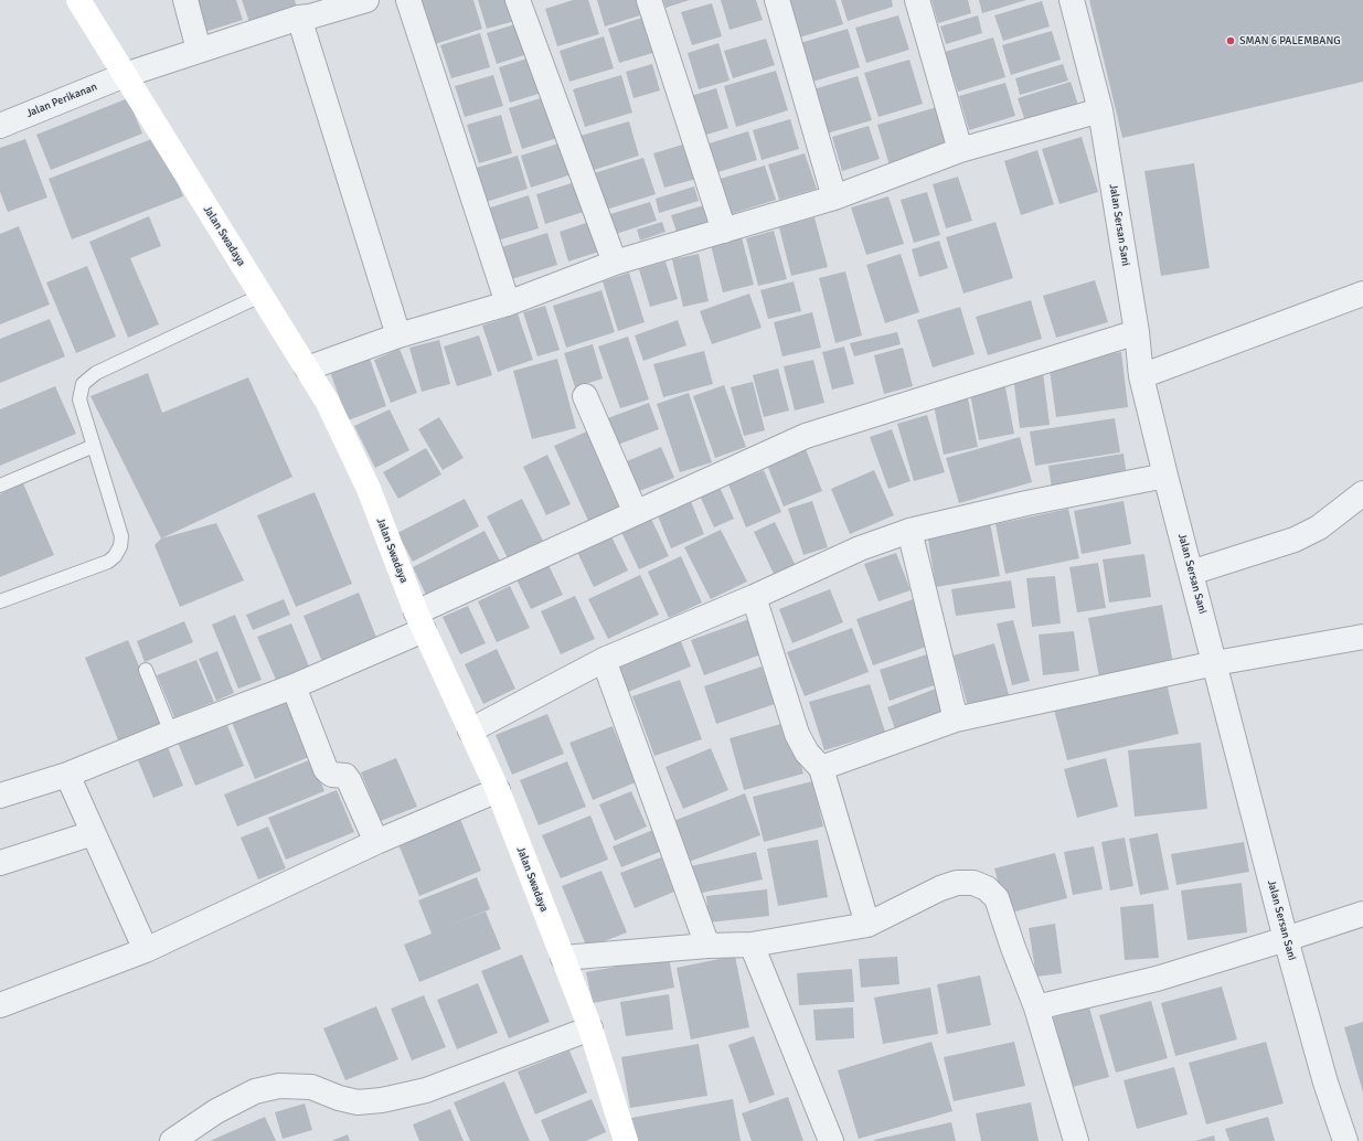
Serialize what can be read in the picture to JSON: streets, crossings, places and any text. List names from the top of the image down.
{
  "streets": {
    "street": ["Jalan Perikanan", "Jalan Sersan Sani", "Jalan Swadaya"]
  },
  "crossings": [
    ["Jalan Perikanan", "Jalan Swadaya"]
  ],
  "places": ["SMAN 6 PALEMBANG"]
}
